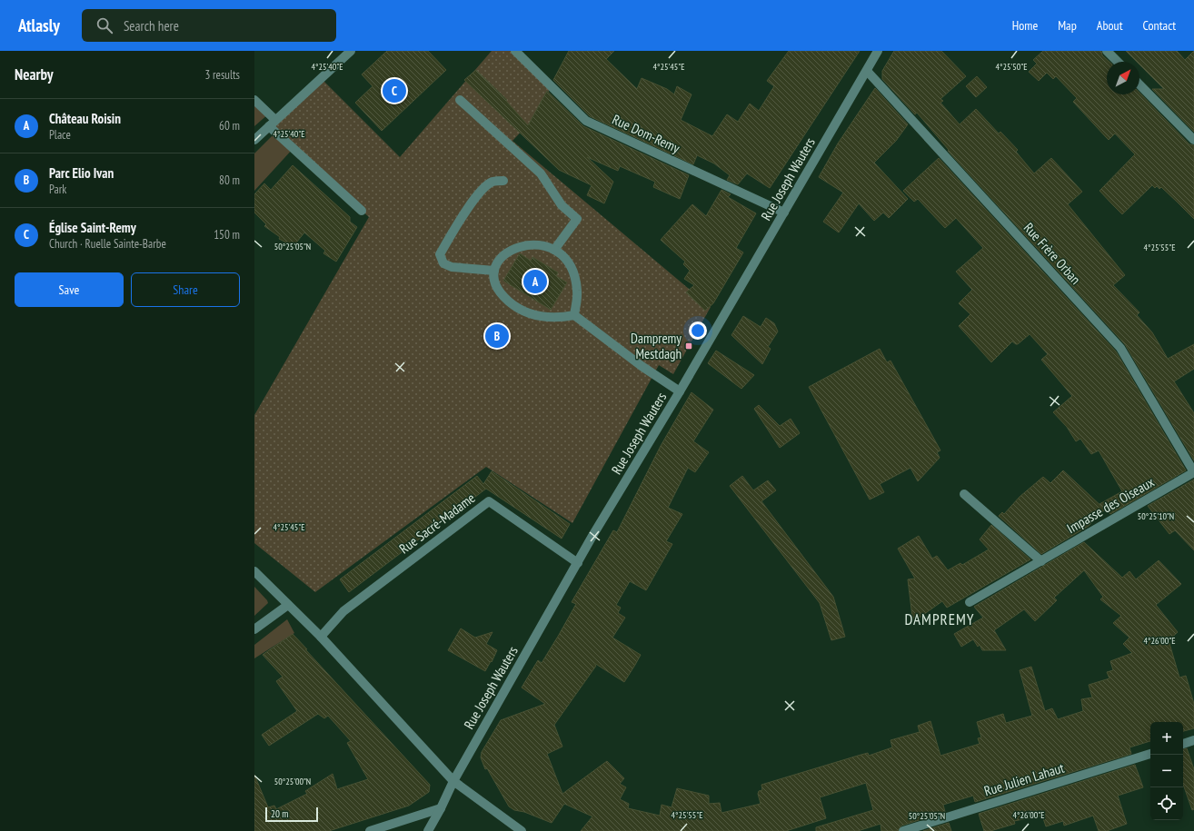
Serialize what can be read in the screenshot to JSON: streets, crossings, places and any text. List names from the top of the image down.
{
  "streets": {
    "street": [
      "Rue Dom-Remy",
      "Rue Joseph Wauters",
      "Rue Frère Orban",
      "Impasse des Oiseaux",
      "Rue Sacré-Madame",
      "Rue Julien Lahaut"
    ]
  },
  "crossings": [
    ["Rue Dom-Remy", "Rue Joseph Wauters"],
    ["Rue Joseph Wauters", "Rue Frère Orban"],
    ["Rue Joseph Wauters", "Rue Sacré-Madame"],
    ["Rue Frère Orban", "Impasse des Oiseaux"]
  ],
  "districts": ["DAMPREMY"],
  "places": {
    "transit": ["Dampremy Mestdagh"]
  },
  "scale_bar": "20 m",
  "north": "top right",
  "page": {
    "header": "Atlasly",
    "search": "Search here",
    "nav": [
      "Home",
      "Map",
      "About",
      "Contact"
    ],
    "heading": ["Nearby", "3 results"],
    "pins": ["C", "A", "B"],
    "list": [
      {
        "mark": "A",
        "name": "Château Roisin",
        "note": "Place",
        "value": "60 m"
      },
      {
        "mark": "B",
        "name": "Parc Elio Ivan",
        "note": "Park",
        "value": "80 m"
      },
      {
        "mark": "C",
        "name": "Église Saint-Remy",
        "note": "Church · Ruelle Sainte-Barbe",
        "value": "150 m"
      }
    ],
    "buttons": ["Save", "Share"],
    "map_buttons": ["+", "−"],
    "scale": "20 m"
  },
  "coordinates": [
    "4°25'40\"E",
    "4°25'45\"E",
    "4°25'50\"E",
    "50°25'05\"N",
    "4°25'55\"E",
    "50°25'10\"N",
    "4°26'00\"E",
    "50°25'00\"N"
  ]
}
